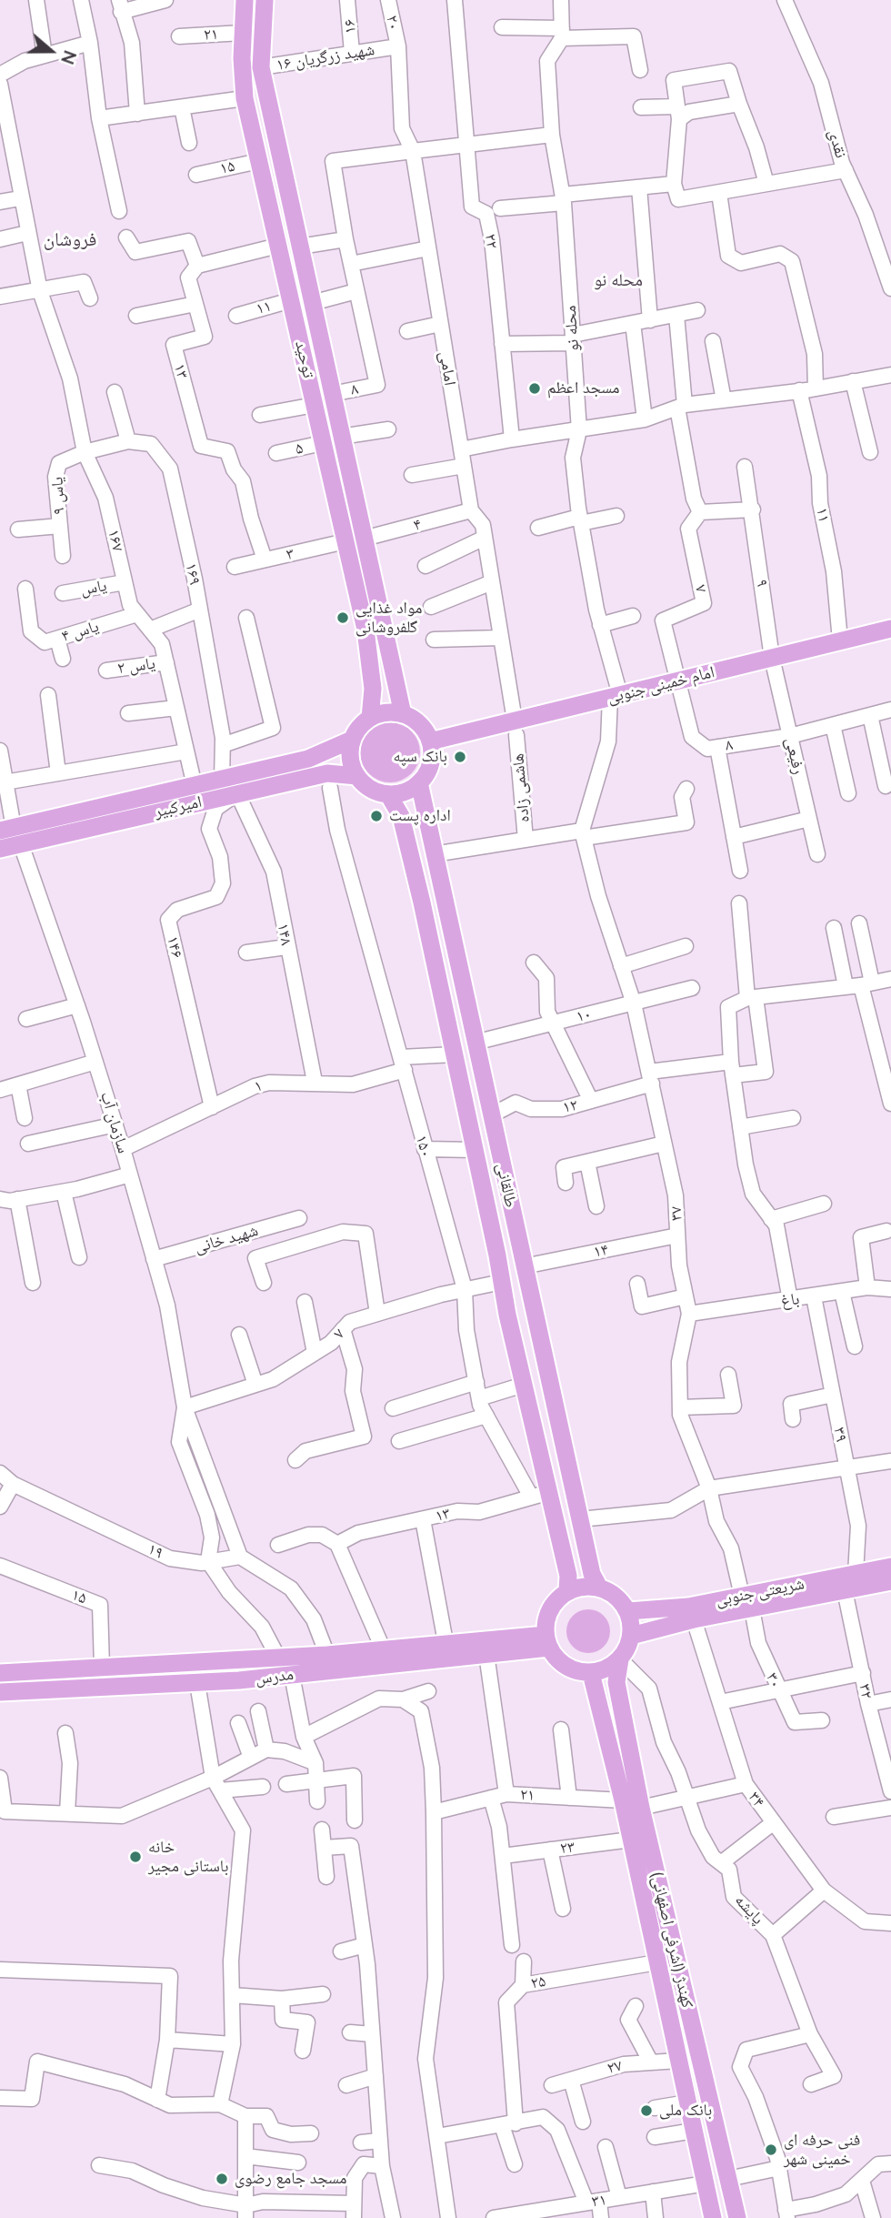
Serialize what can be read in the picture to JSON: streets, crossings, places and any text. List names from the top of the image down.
{
  "streets": {
    "main road": [
      "توحید",
      "امام خمینی جنوبی",
      "امیرکبیر",
      "طالقانی",
      "شریعتی جنوبی",
      "مدرس",
      "کهندژ (اشرفی اصفهانی)"
    ],
    "street": [
      "۲۰",
      "۱۶",
      "۲۱",
      "۱۶ شهید زرگریان",
      "نقدی",
      "۱۵",
      "۲۲",
      "۱۱",
      "محله نو",
      "امامی",
      "۱۳",
      "۸",
      "۵",
      "یاس ۹",
      "۴",
      "۱۶۷",
      "۳",
      "۱۶۹",
      "۹",
      "یاس",
      "۷",
      "یاس ۴",
      "یاس ۲",
      "رفیعی",
      "هاشمی زاده",
      "۱۴۸",
      "۱۴۶",
      "۱۰",
      "۱",
      "۱۲",
      "سازمان آب",
      "۱۵۰",
      "۳۷",
      "شهید خانی",
      "۱۴",
      "باغ",
      "۳۹",
      "۱۹",
      "۳۰",
      "۳۲",
      "۳۴",
      "۲۳",
      "پایشه",
      "۲۵",
      "۲۷",
      "۳۱"
    ]
  },
  "crossings": [
    ["۲۰", "۱۶ شهید زرگریان"],
    ["۱۶", "۱۶ شهید زرگریان"],
    ["۲۱", "توحید"],
    ["۲۱", "کهندژ (اشرفی اصفهانی)"],
    ["۱۶ شهید زرگریان", "توحید"],
    ["۱۶ شهید زرگریان", "امامی"],
    ["۱۵", "توحید"],
    ["۱۵", "مدرس"],
    ["۱۱", "توحید"],
    ["۱۱", "امام خمینی جنوبی"],
    ["محله نو", "امام خمینی جنوبی"],
    ["محله نو", "۳۷"],
    ["توحید", "۸"],
    ["توحید", "۵"],
    ["توحید", "۴"],
    ["توحید", "۳"],
    ["توحید", "امام خمینی جنوبی"],
    ["توحید", "امیرکبیر"],
    ["توحید", "طالقانی"],
    ["امامی", "۴"],
    ["امامی", "امام خمینی جنوبی"],
    ["امامی", "هاشمی زاده"],
    ["۱۳", "۳"],
    ["۱۳", "۱۵۰"],
    ["۱۳", "طالقانی"],
    ["۸", "۷"],
    ["۸", "امام خمینی جنوبی"],
    ["۸", "رفیعی"],
    ["یاس ۹", "۱۶۷"],
    ["۴", "۳"],
    ["۱۶۷", "یاس"],
    ["۱۶۷", "یاس ۴"],
    ["۱۶۷", "یاس ۲"],
    ["۱۶۷", "امیرکبیر"],
    ["۱۶۹", "امیرکبیر"],
    ["۹", "امام خمینی جنوبی"],
    ["۹", "رفیعی"],
    ["۷", "امام خمینی جنوبی"],
    ["۷", "سازمان آب"],
    ["۷", "۱۵۰"],
    ["۷", "طالقانی"],
    ["امام خمینی جنوبی", "رفیعی"],
    ["امام خمینی جنوبی", "هاشمی زاده"],
    ["امام خمینی جنوبی", "امیرکبیر"],
    ["امام خمینی جنوبی", "طالقانی"],
    ["امیرکبیر", "۱۴۸"],
    ["امیرکبیر", "۱۴۶"],
    ["امیرکبیر", "سازمان آب"],
    ["امیرکبیر", "۱۵۰"],
    ["امیرکبیر", "طالقانی"],
    ["۱۴۸", "۱۴۶"],
    ["۱۴۸", "۱"],
    ["۱۴۶", "۱"],
    ["۱۰", "طالقانی"],
    ["۱۰", "۳۷"],
    ["۱", "سازمان آب"],
    ["۱", "۱۵۰"],
    ["۱", "طالقانی"],
    ["۱۲", "طالقانی"],
    ["۱۲", "۳۷"],
    ["سازمان آب", "شهید خانی"],
    ["سازمان آب", "۱۹"],
    ["طالقانی", "۱۴"],
    ["طالقانی", "شریعتی جنوبی"],
    ["طالقانی", "مدرس"],
    ["طالقانی", "پایشه"],
    ["طالقانی", "کهندژ (اشرفی اصفهانی)"],
    ["۳۷", "۱۴"],
    ["۳۷", "باغ"],
    ["۳۷", "شریعتی جنوبی"],
    ["۳۷", "۳۰"],
    ["باغ", "۳۹"],
    ["۳۹", "شریعتی جنوبی"],
    ["شریعتی جنوبی", "مدرس"],
    ["شریعتی جنوبی", "۳۰"],
    ["شریعتی جنوبی", "۳۲"],
    ["شریعتی جنوبی", "۳۴"],
    ["شریعتی جنوبی", "پایشه"],
    ["شریعتی جنوبی", "کهندژ (اشرفی اصفهانی)"],
    ["مدرس", "پایشه"],
    ["مدرس", "کهندژ (اشرفی اصفهانی)"],
    ["۲۳", "کهندژ (اشرفی اصفهانی)"],
    ["پایشه", "کهندژ (اشرفی اصفهانی)"],
    ["کهندژ (اشرفی اصفهانی)", "۲۵"],
    ["کهندژ (اشرفی اصفهانی)", "۲۷"],
    ["کهندژ (اشرفی اصفهانی)", "۳۱"]
  ],
  "districts": ["فروشان", "محله نو"],
  "places": [
    "مسجد اعظم",
    "مواد غذایی گلفروشانی",
    "بانک سپه",
    "اداره پست",
    "خانه باستانی مجیر",
    "بانک ملی",
    "فنی حرفه ای خمینی شهر",
    "مسجد جامع رضوی"
  ],
  "north": "right"
}
